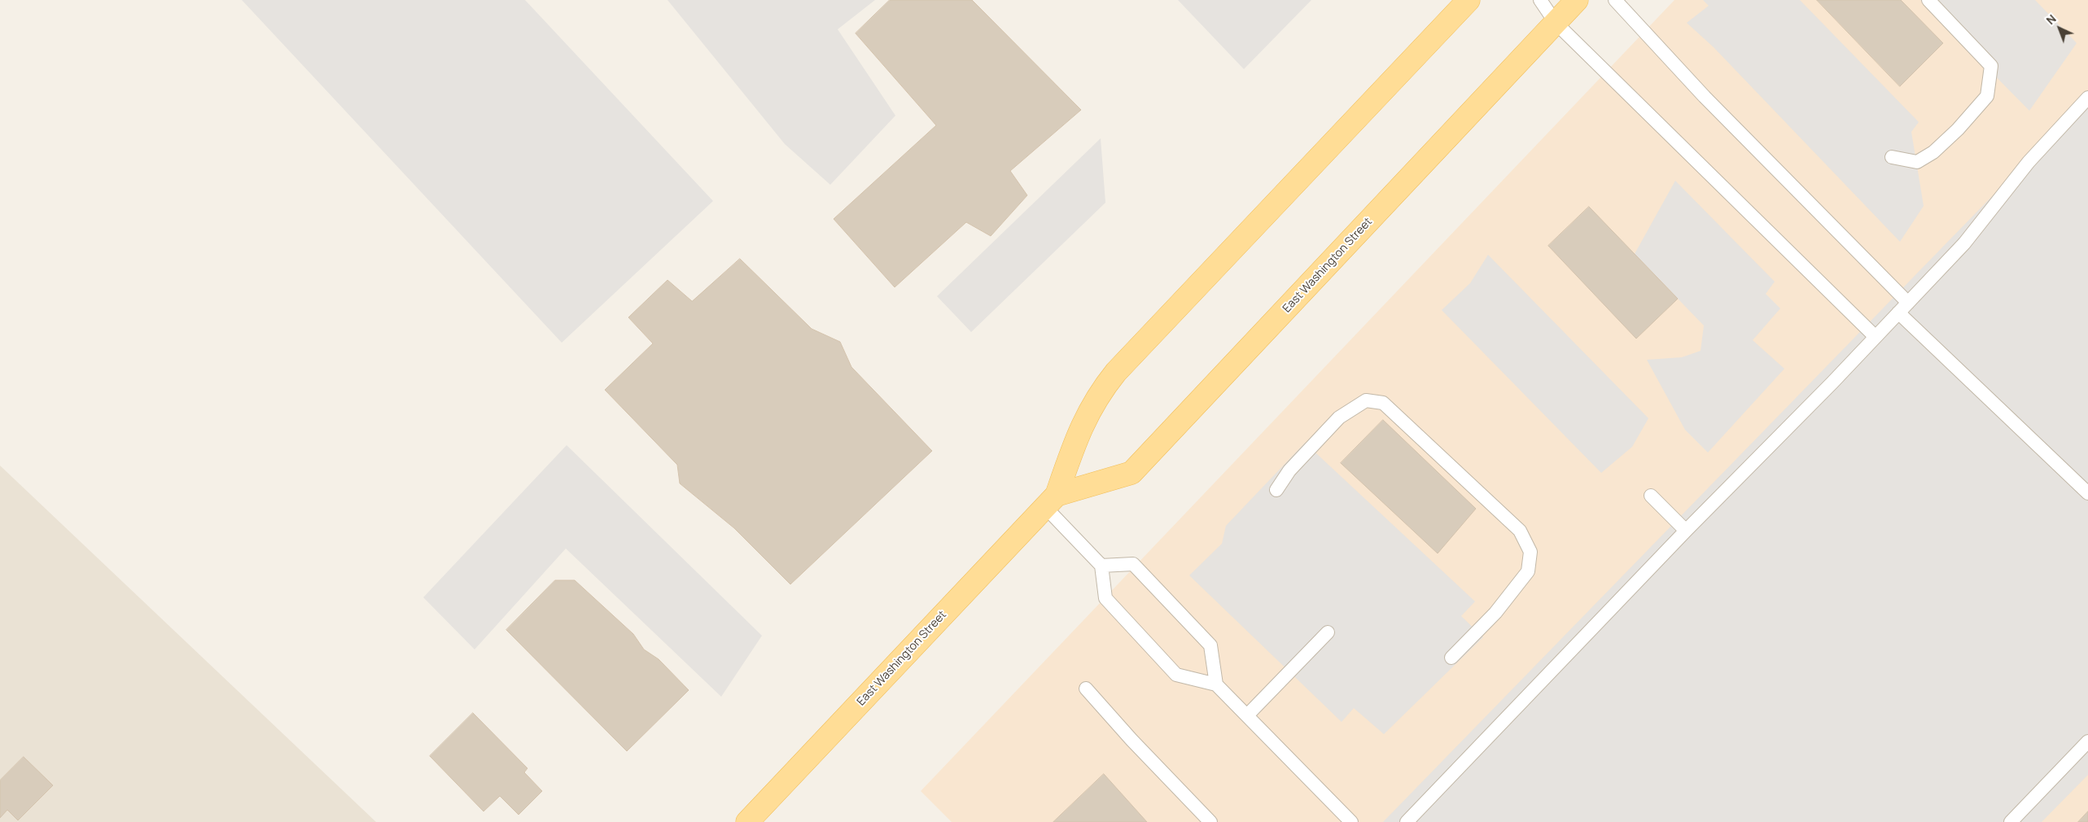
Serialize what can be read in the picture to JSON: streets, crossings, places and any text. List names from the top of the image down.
{
  "streets": {
    "main road": ["East Washington Street"]
  },
  "north": "top left"
}
